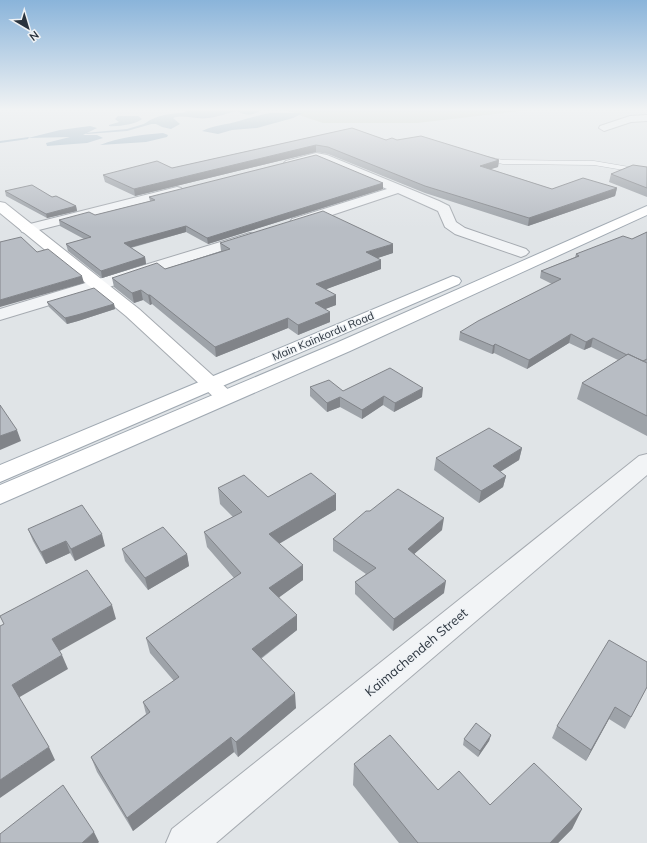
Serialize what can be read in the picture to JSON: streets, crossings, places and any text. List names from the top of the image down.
{
  "streets": {
    "main road": ["Main Kainkordu Road"],
    "street": ["Kaimachendeh Street"]
  },
  "north": "bottom right"
}
